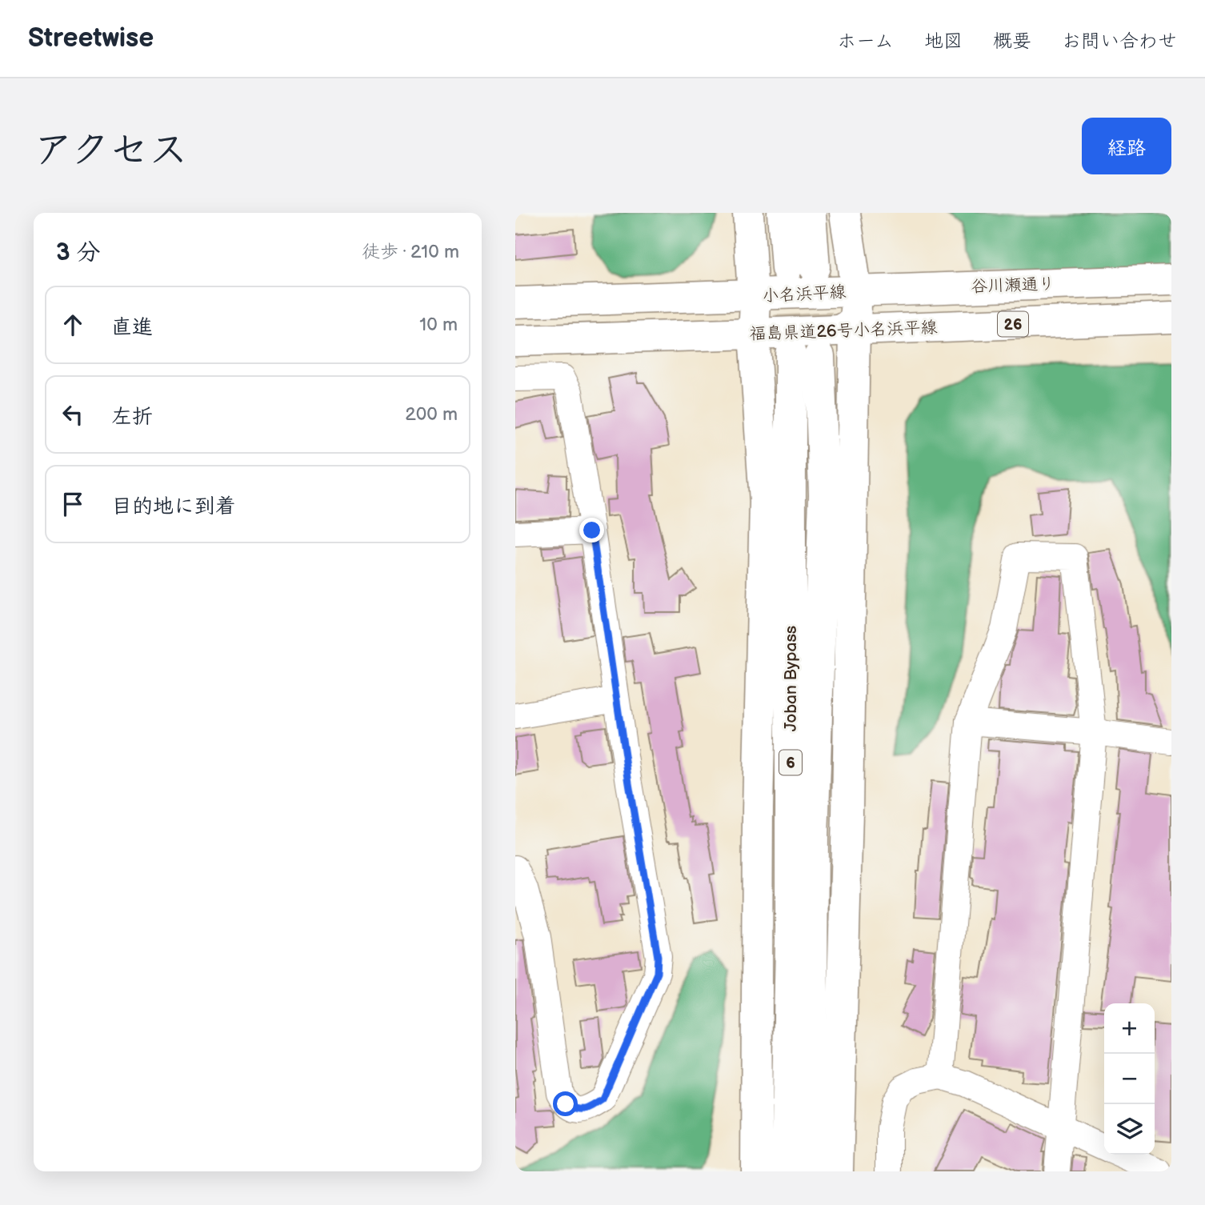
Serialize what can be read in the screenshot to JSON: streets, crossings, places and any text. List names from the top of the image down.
{
  "streets": {
    "main road": [
      "谷川瀬通り",
      "小名浜平線",
      "26",
      "福島県道26号小名浜平線",
      "Joban Bypass",
      "6"
    ]
  },
  "crossings": [
    ["谷川瀬通り", "小名浜平線"]
  ],
  "page": {
    "header": "Streetwise",
    "nav": [
      "ホーム",
      "地図",
      "概要",
      "お問い合わせ"
    ],
    "title": "アクセス",
    "buttons": "経路",
    "heading": ["3 分", "徒歩 · 210 m"],
    "list": [
      ["直進", "10 m"],
      ["左折", "200 m"],
      "目的地に到着"
    ],
    "map_buttons": ["+", "−"]
  }
}
